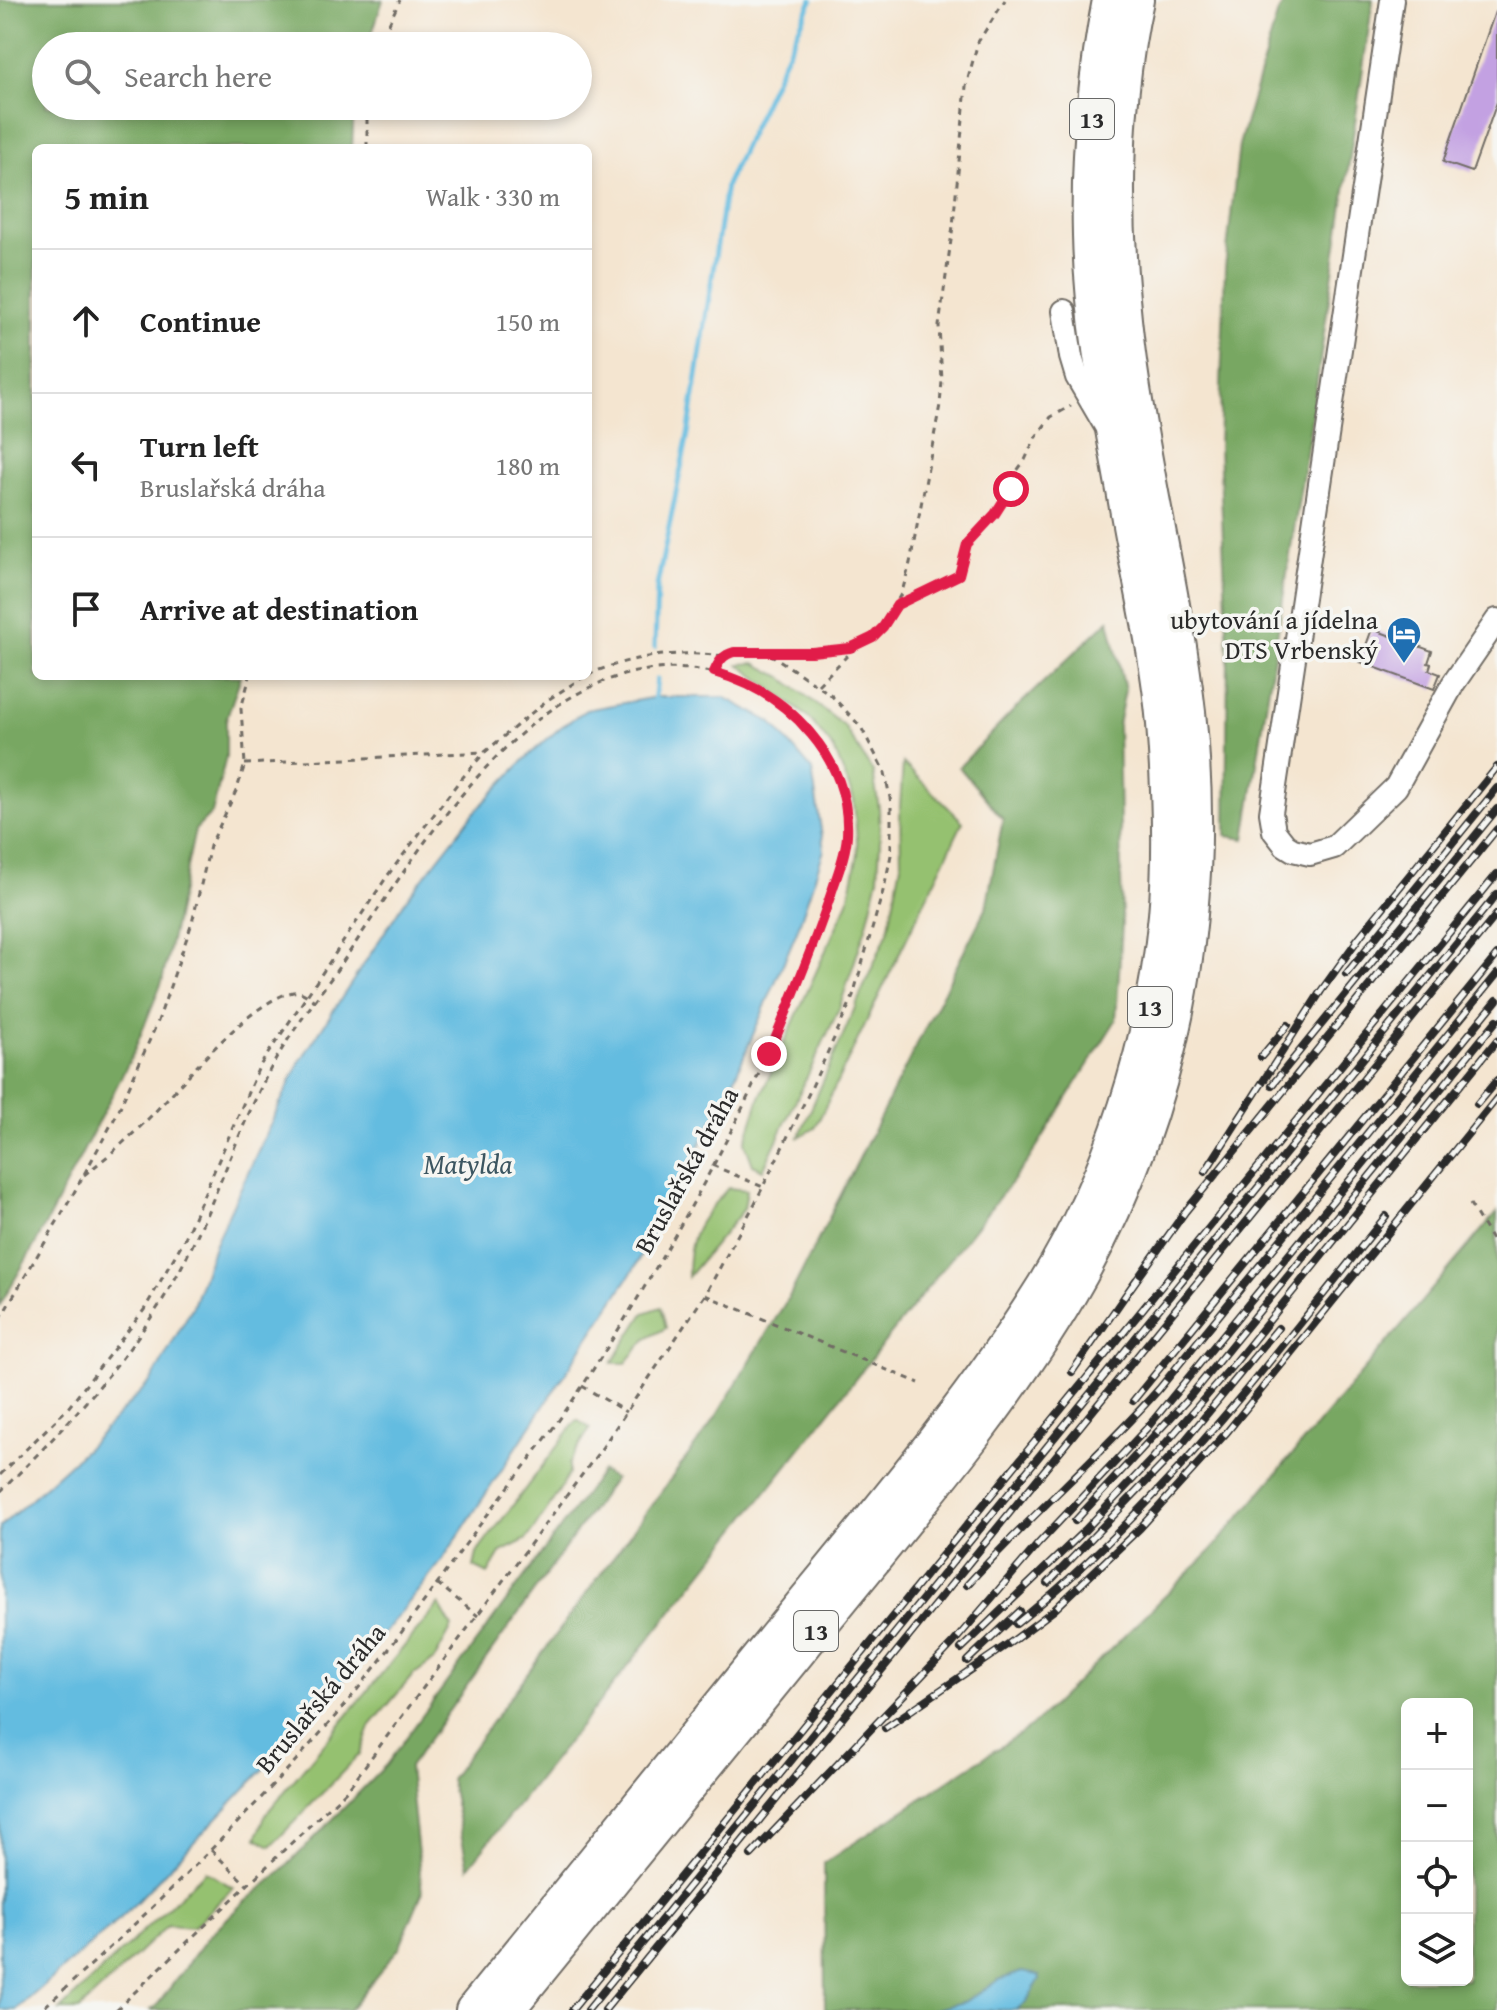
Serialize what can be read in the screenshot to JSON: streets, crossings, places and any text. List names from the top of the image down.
{
  "streets": {
    "highway": ["13"],
    "path": ["Bruslařská dráha"]
  },
  "water": ["Matylda"],
  "places": {
    "hotel": ["ubytování a jídelna DTS Vrbenský"]
  },
  "page": {
    "search": "Search here",
    "heading": ["5 min", "Walk · 330 m"],
    "list": [
      ["Continue", "150 m"],
      ["Turn left", "Bruslařská dráha", "180 m"],
      "Arrive at destination"
    ],
    "map_buttons": ["+", "−"]
  }
}
